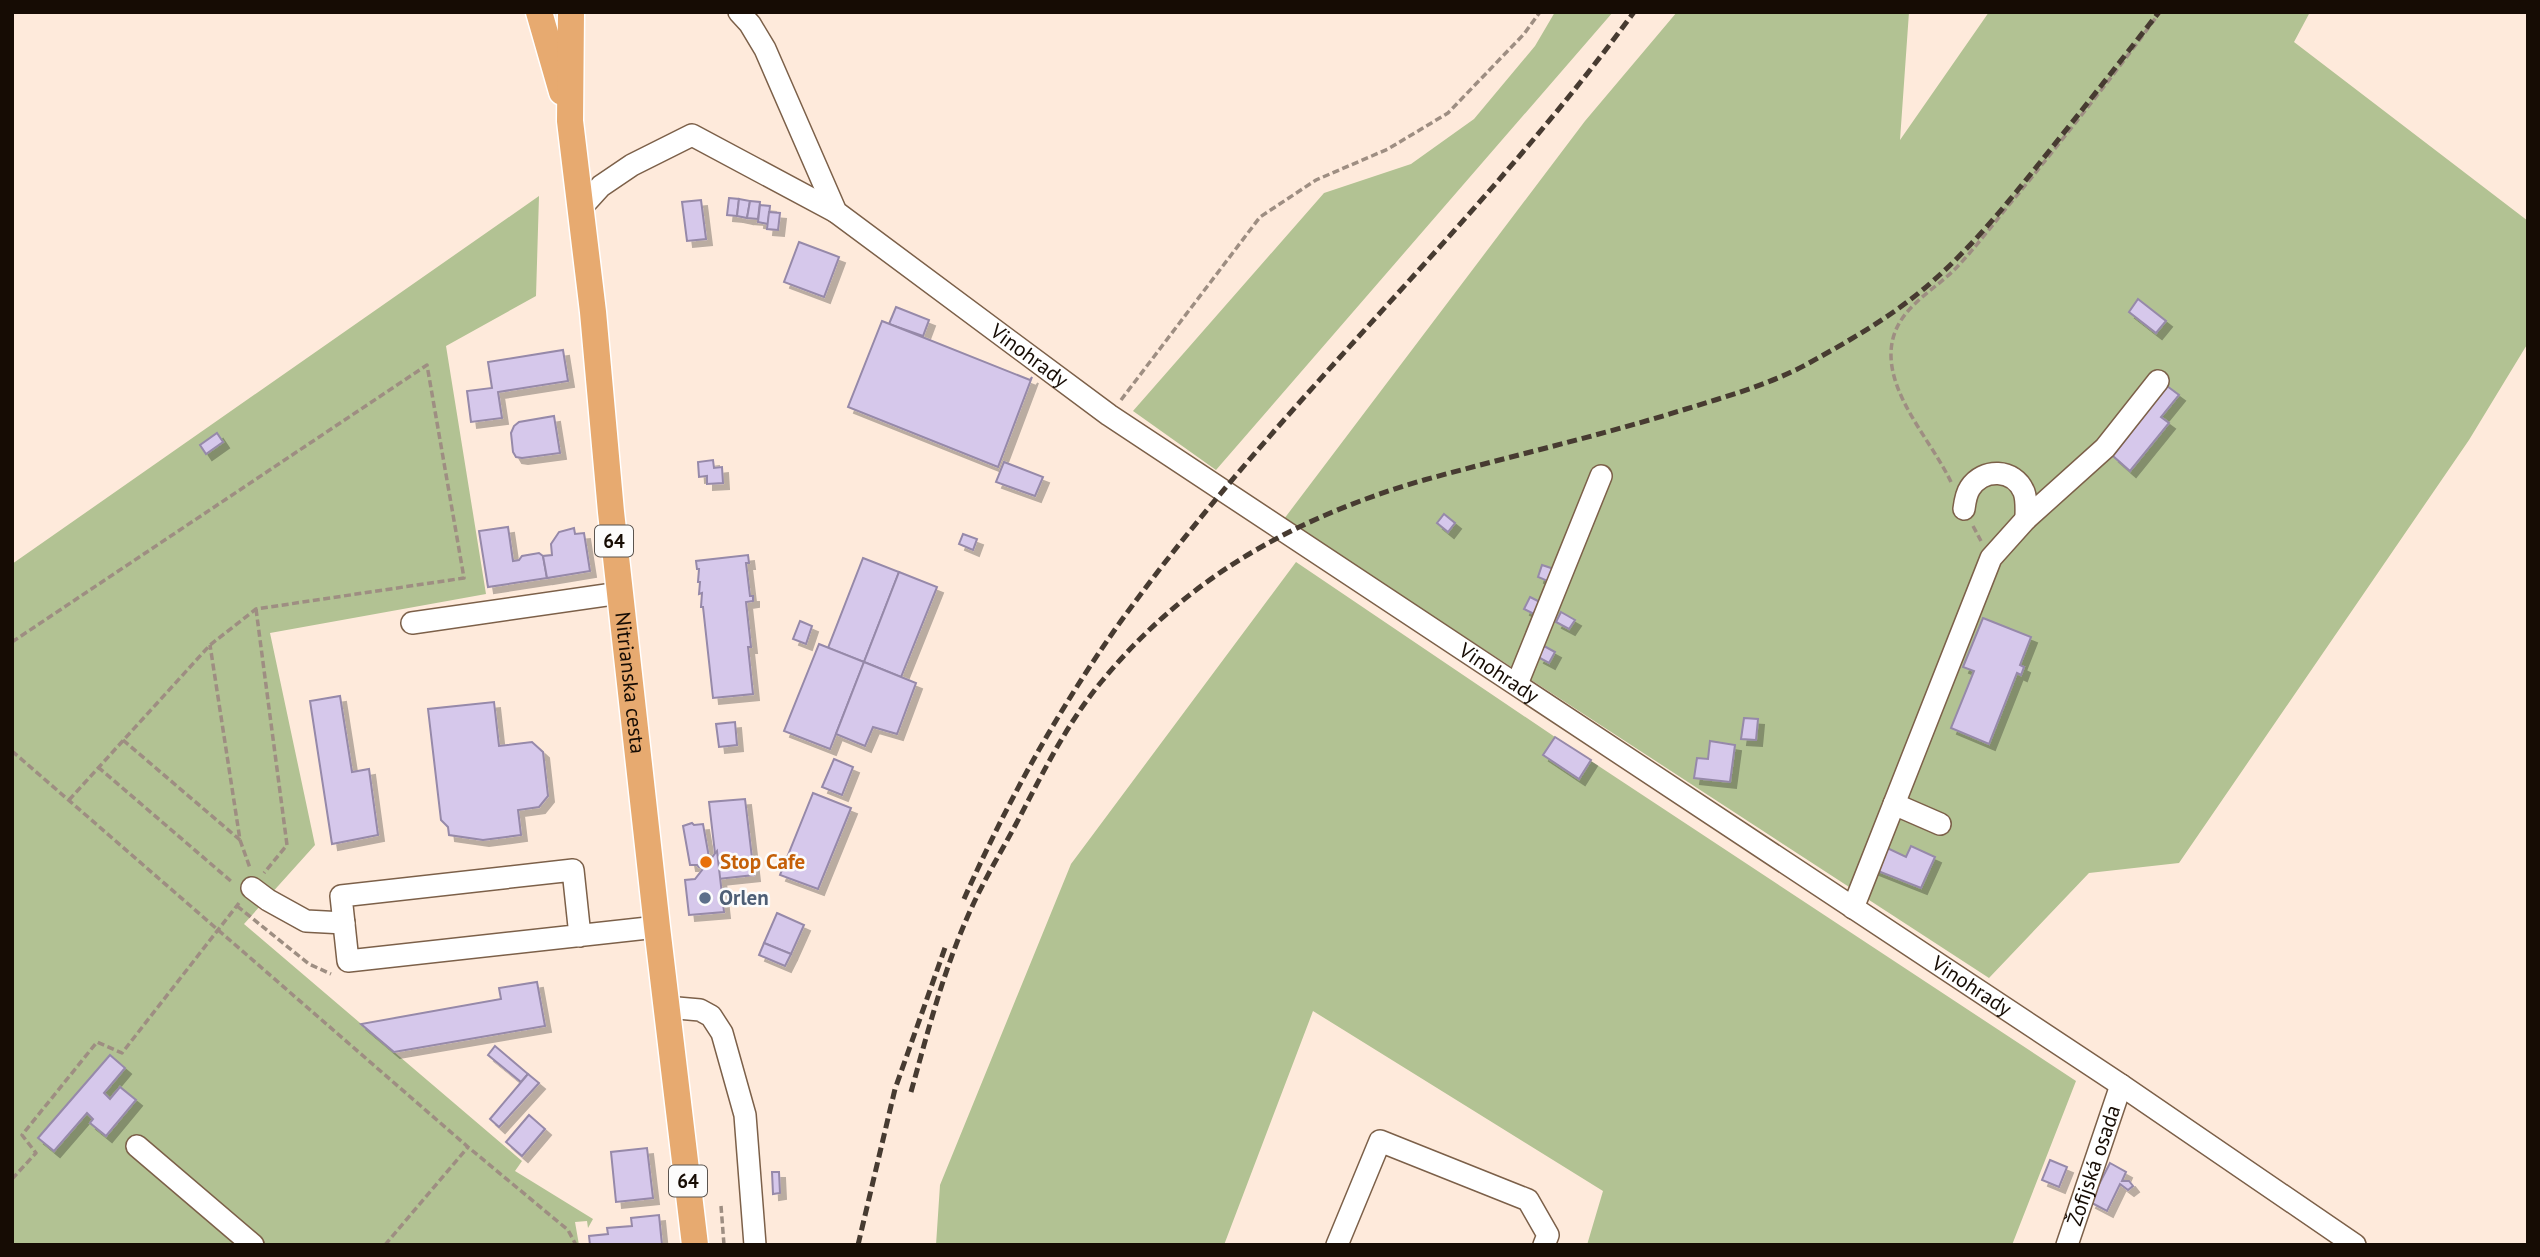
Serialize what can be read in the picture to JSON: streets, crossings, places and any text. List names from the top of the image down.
{
  "streets": {
    "main road": ["64", "Nitrianska cesta"],
    "street": ["Vinohrady", "Žofijská osada"]
  },
  "crossings": [
    ["Vinohrady", "Žofijská osada"]
  ],
  "places": ["Stop Cafe", "Orlen"]
}
